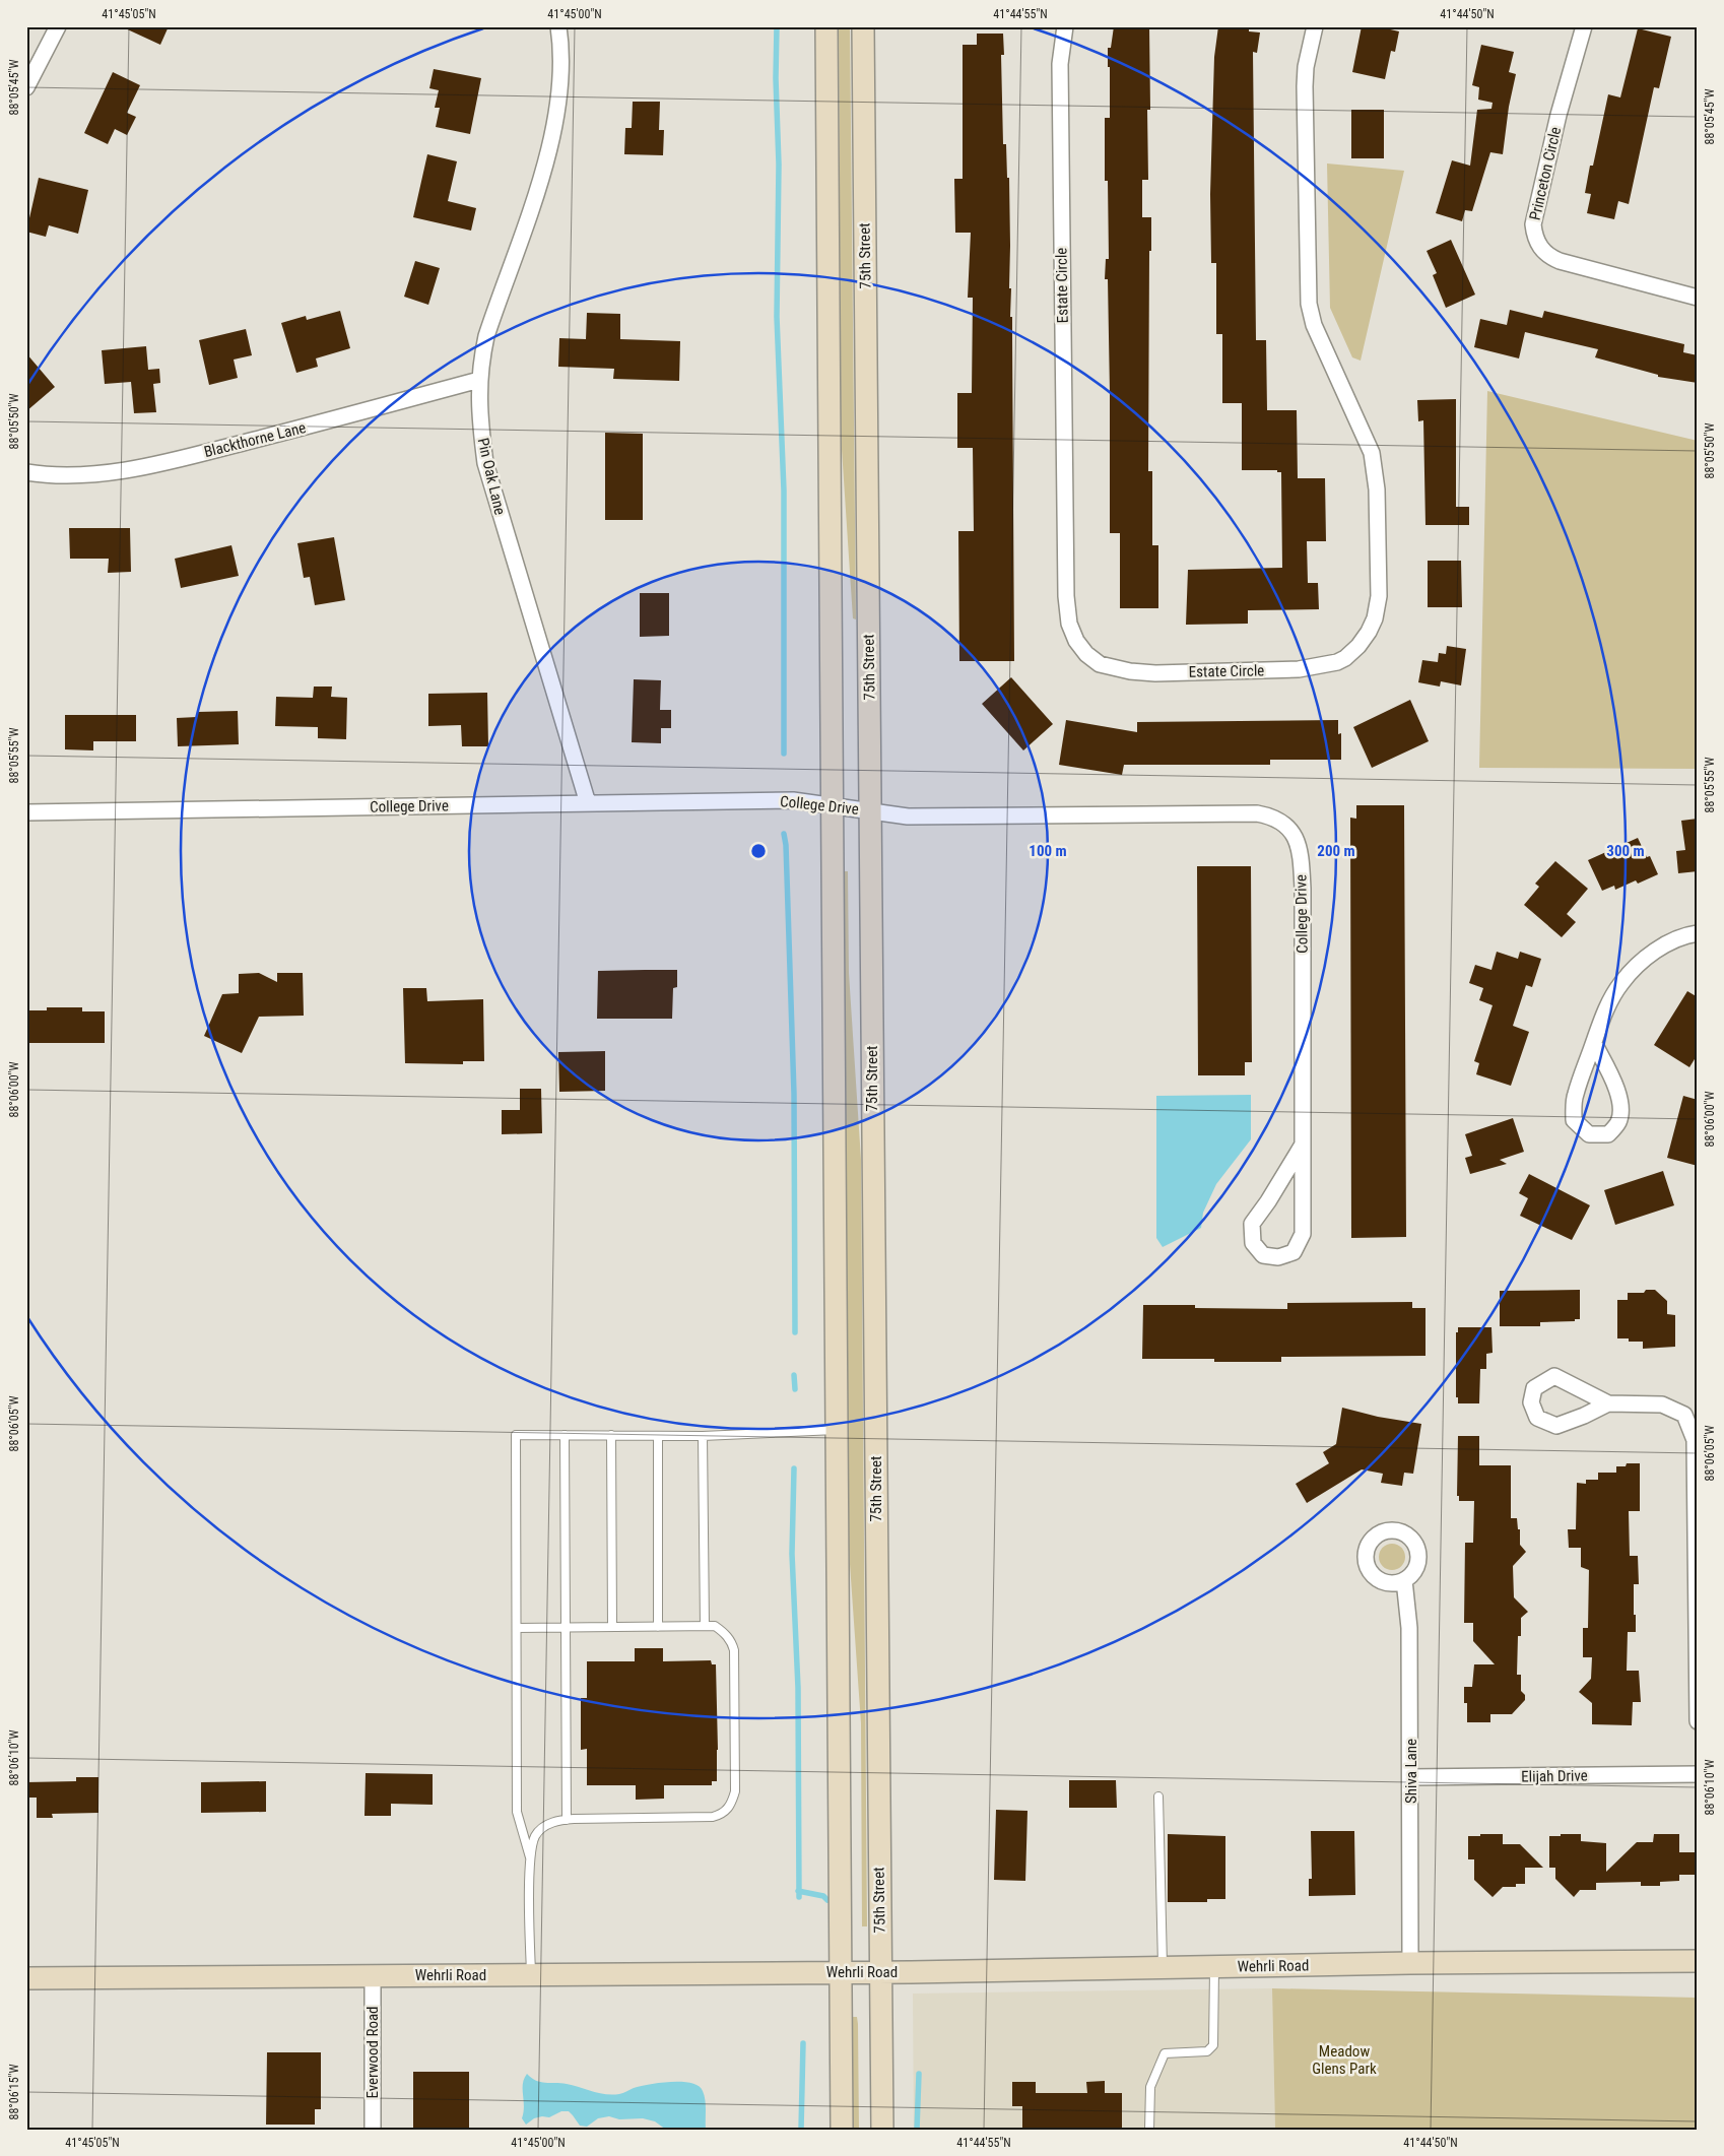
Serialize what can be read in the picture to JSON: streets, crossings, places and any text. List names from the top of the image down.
{
  "streets": {
    "main road": ["75th Street", "Wehrli Road"],
    "street": [
      "Princeton Circle",
      "Estate Circle",
      "Blackthorne Lane",
      "Pin Oak Lane",
      "College Drive",
      "Shiva Lane",
      "Elijah Drive",
      "Everwood Road"
    ]
  },
  "crossings": [
    ["75th Street", "College Drive"],
    ["75th Street", "Wehrli Road"],
    ["Blackthorne Lane", "Pin Oak Lane"],
    ["Pin Oak Lane", "College Drive"],
    ["Shiva Lane", "Elijah Drive"],
    ["Shiva Lane", "Wehrli Road"],
    ["Wehrli Road", "Everwood Road"]
  ],
  "parks": ["Meadow Glens Park"],
  "coordinates": [
    "41°45'05\"N",
    "41°45'00\"N",
    "41°44'55\"N",
    "41°44'50\"N",
    "88°05'45\"W",
    "88°05'50\"W",
    "88°05'55\"W",
    "88°06'00\"W",
    "88°06'05\"W",
    "88°06'10\"W",
    "88°06'15\"W"
  ],
  "rings": ["100 m", "200 m", "300 m"]
}
